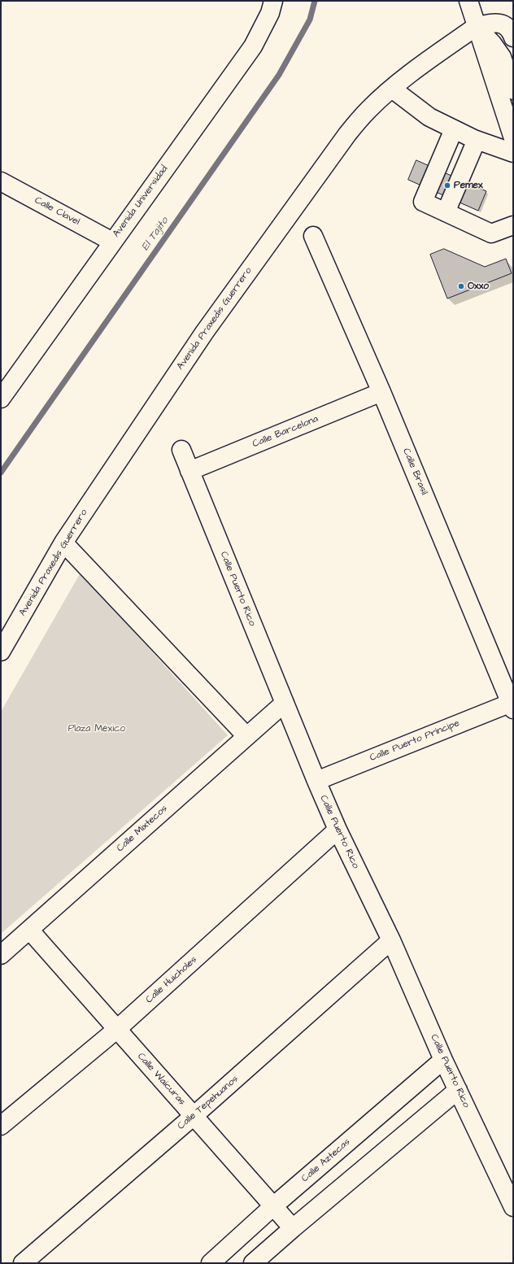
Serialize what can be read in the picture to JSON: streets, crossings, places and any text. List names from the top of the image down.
{
  "streets": {
    "street": [
      "Avenida Universidad",
      "Calle Clavel",
      "Avenida Praxedis Guerrero",
      "Calle Barcelona",
      "Calle Brasil",
      "Calle Puerto Rico",
      "Calle Puerto Príncipe",
      "Calle Mixtecos",
      "Calle Huicholes",
      "Calle Waicuras",
      "Calle Tepehuanos",
      "Calle Aztecas"
    ]
  },
  "crossings": [
    ["Avenida Universidad", "Calle Clavel"],
    ["Calle Barcelona", "Calle Brasil"],
    ["Calle Barcelona", "Calle Puerto Rico"],
    ["Calle Brasil", "Calle Puerto Príncipe"],
    ["Calle Puerto Rico", "Calle Puerto Príncipe"],
    ["Calle Puerto Rico", "Calle Mixtecos"],
    ["Calle Puerto Rico", "Calle Huicholes"],
    ["Calle Puerto Rico", "Calle Tepehuanos"],
    ["Calle Puerto Rico", "Calle Aztecas"],
    ["Calle Mixtecos", "Calle Waicuras"],
    ["Calle Huicholes", "Calle Waicuras"],
    ["Calle Waicuras", "Calle Tepehuanos"],
    ["Calle Waicuras", "Calle Aztecas"]
  ],
  "water": ["El Tajito"],
  "parks": ["Plaza México"],
  "places": ["Pemex", "Oxxo"]
}
